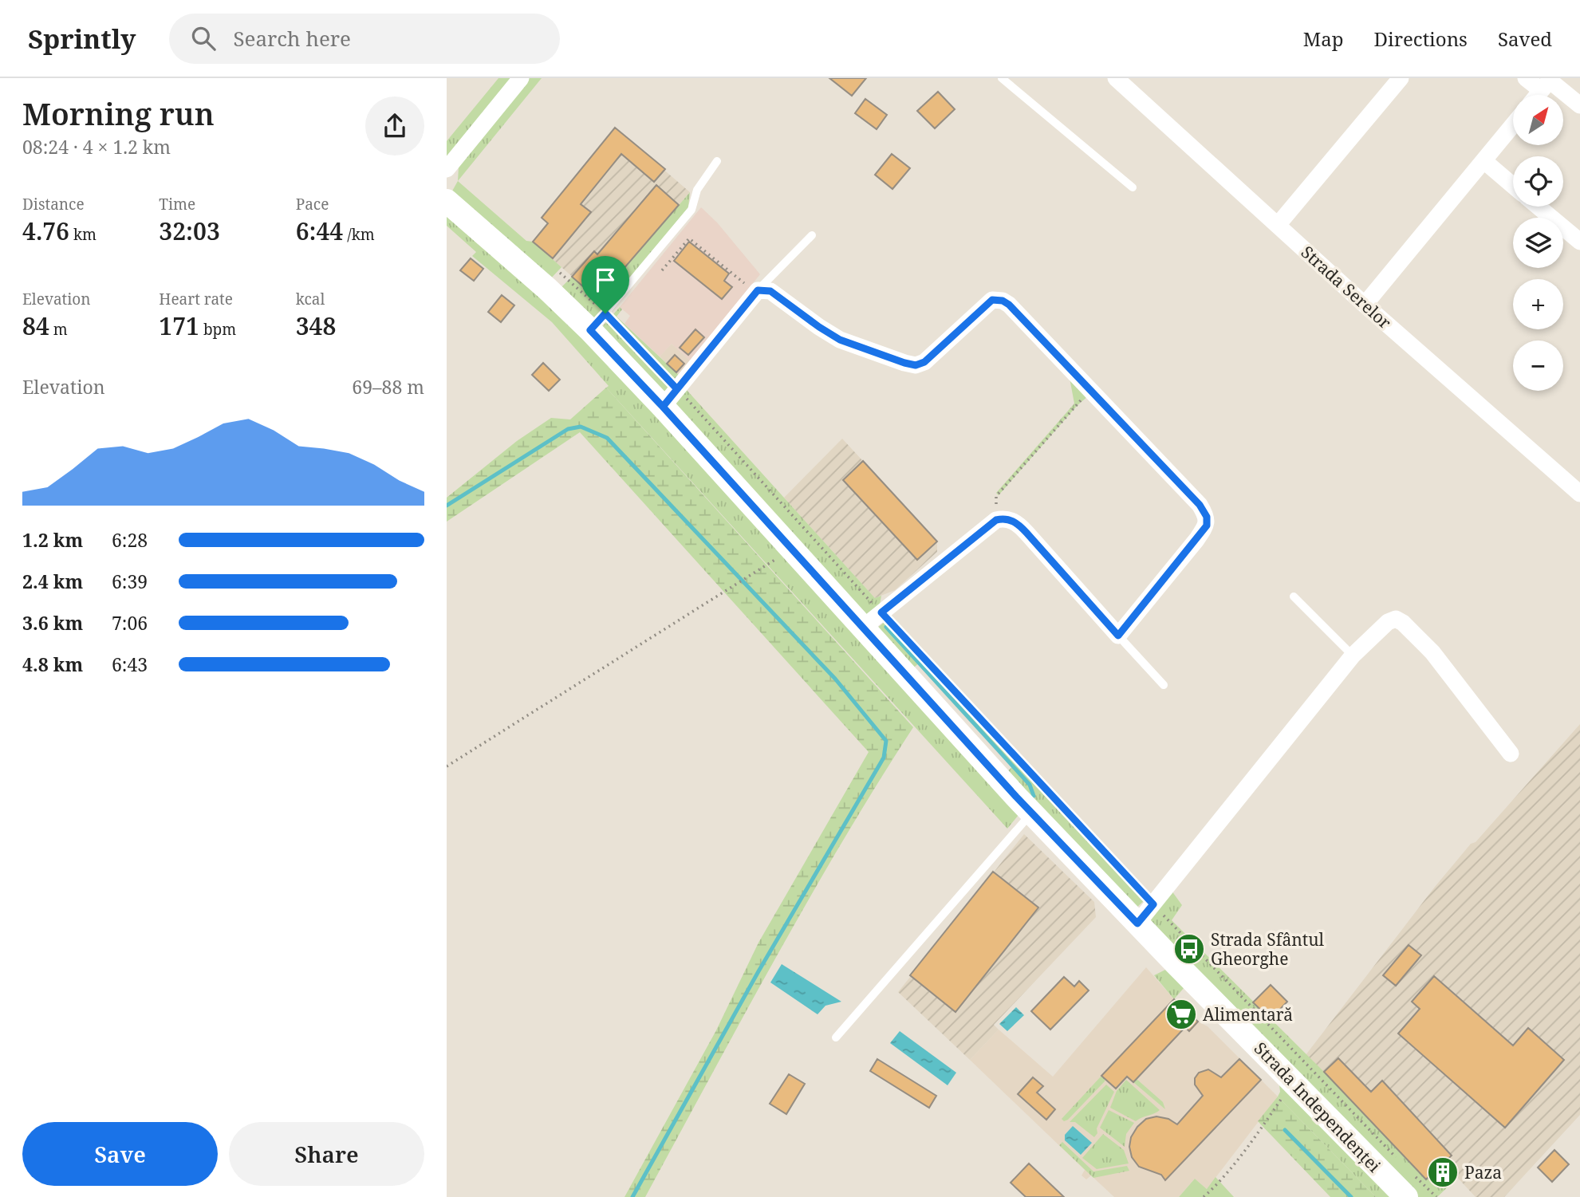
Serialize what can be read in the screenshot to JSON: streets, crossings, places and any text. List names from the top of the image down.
{
  "streets": {
    "main road": ["Strada Independenței"],
    "street": ["Strada Serelor"]
  },
  "places": {
    "bus stop": ["Strada Sfântul Gheorghe"],
    "supermarket": ["Alimentară"],
    "building": ["Paza"]
  },
  "north": "top right",
  "page": {
    "header": "Sprintly",
    "search": "Search here",
    "nav": ["Map", "Directions", "Saved"],
    "heading": ["Morning run", "08:24 · 4 × 1.2 km"],
    "map_buttons": ["+", "−"],
    "stats": [
      ["Distance", "4.76 km"],
      ["Time", "32:03"],
      ["Pace", "6:44 /km"],
      ["Elevation", "84 m"],
      ["Heart rate", "171 bpm"],
      ["kcal", "348"]
    ],
    "chart": ["Elevation", "69–88 m"],
    "list": [
      {
        "name": "1.2 km",
        "note": "6:28"
      },
      {
        "name": "2.4 km",
        "note": "6:39"
      },
      {
        "name": "3.6 km",
        "note": "7:06"
      },
      {
        "name": "4.8 km",
        "note": "6:43"
      }
    ],
    "buttons": ["Save", "Share"]
  }
}
